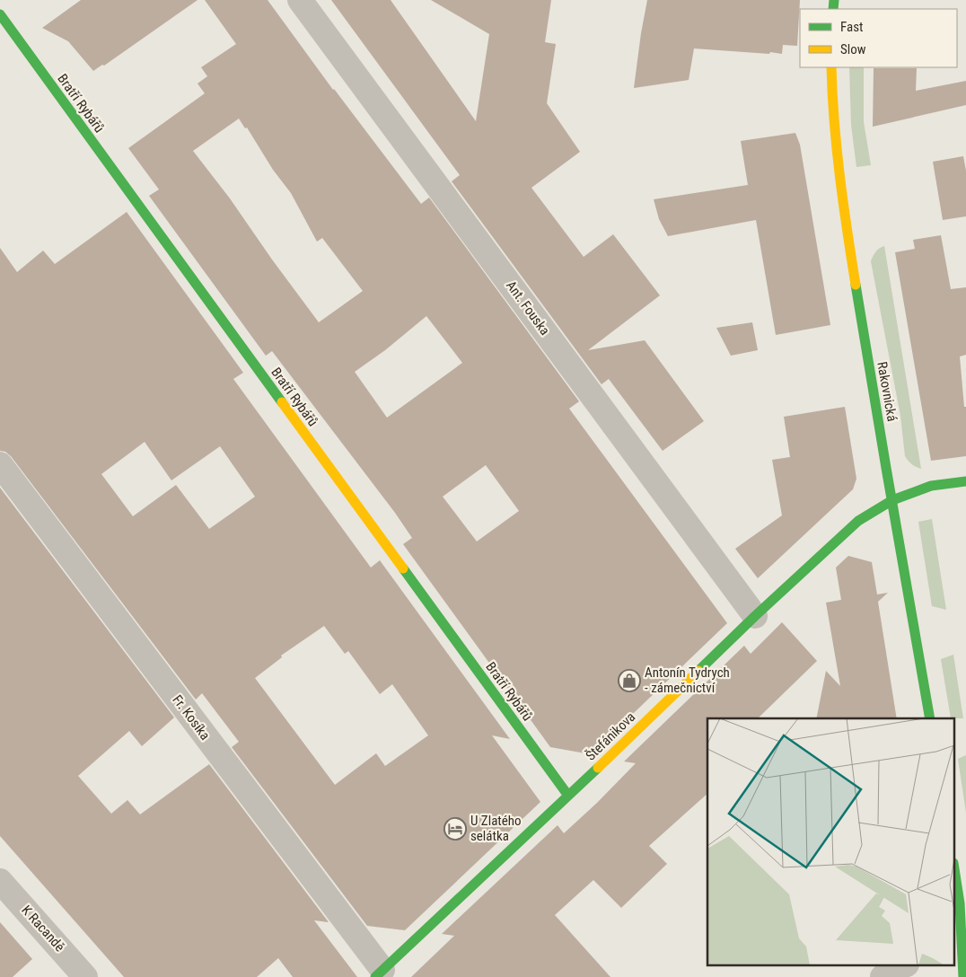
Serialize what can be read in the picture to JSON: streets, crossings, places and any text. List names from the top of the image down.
{
  "streets": {
    "street": [
      "Bratří Rybářů",
      "Ant. Fouska",
      "Rakovnická",
      "Fr. Kosíka",
      "Štefánikova",
      "K Racandě"
    ]
  },
  "crossings": [
    ["Bratří Rybářů", "Štefánikova"],
    ["Ant. Fouska", "Štefánikova"],
    ["Rakovnická", "Štefánikova"],
    ["Fr. Kosíka", "Štefánikova"]
  ],
  "places": {
    "shop": ["Antonín Tydrych - zámečnictví"],
    "hotel": ["U Zlatého selátka"]
  },
  "legend": ["Fast", "Slow"]
}
